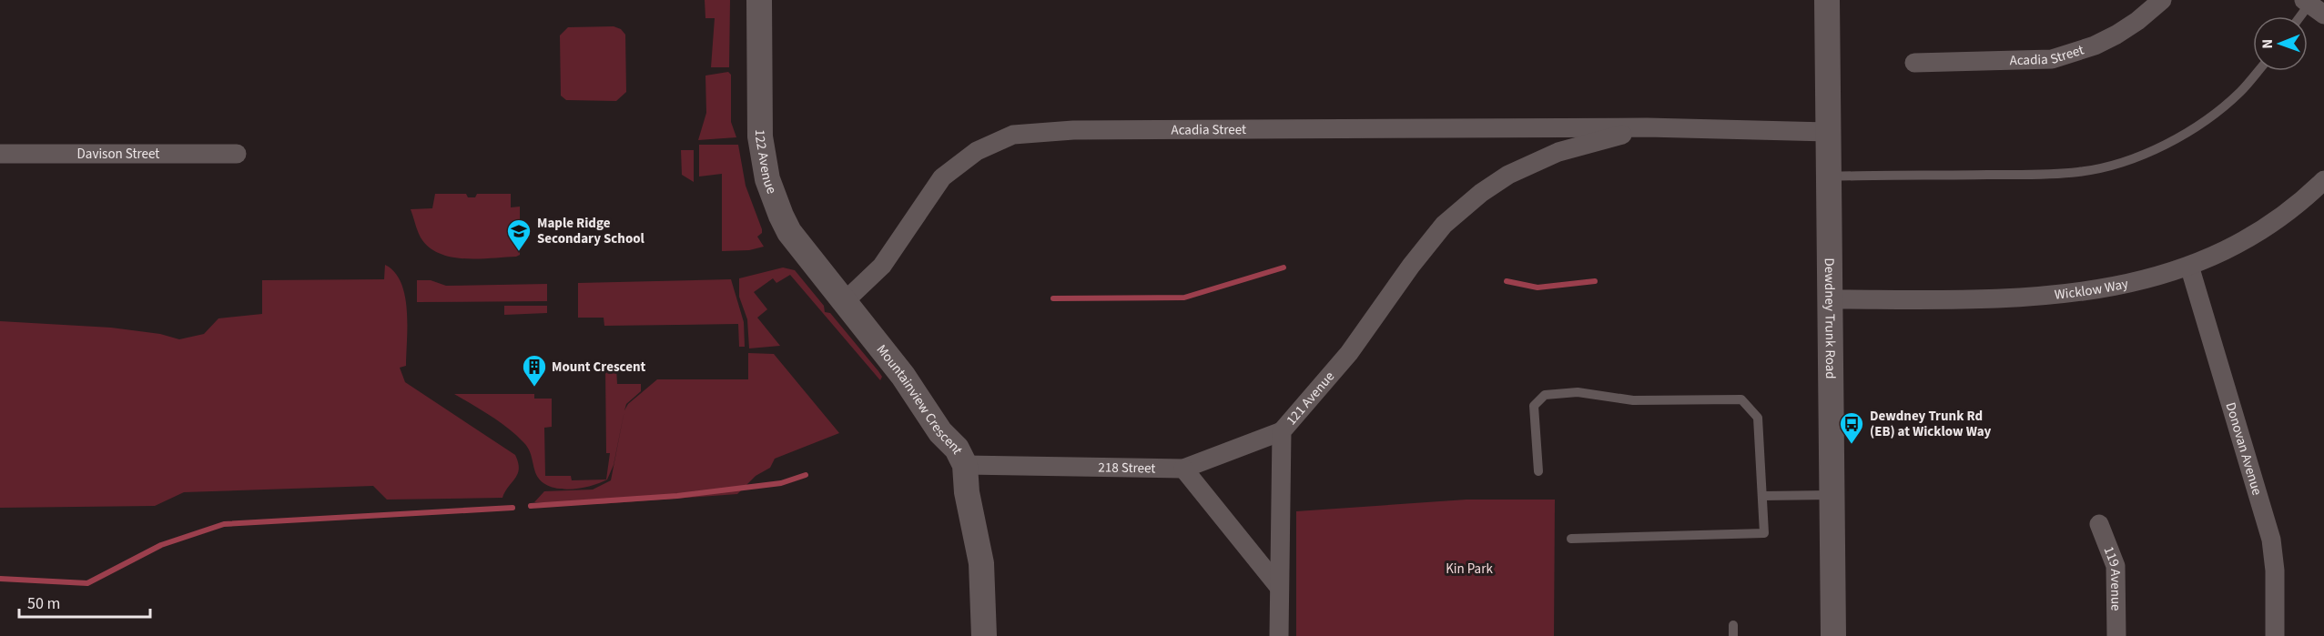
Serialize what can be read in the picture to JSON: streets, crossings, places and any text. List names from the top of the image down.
{
  "streets": {
    "street": [
      "Acadia Street",
      "Davison Street",
      "122 Avenue",
      "Wicklow Way",
      "Dewdney Trunk Road",
      "121 Avenue",
      "Mountainview Crescent",
      "Donovan Avenue",
      "218 Street",
      "119 Avenue"
    ]
  },
  "crossings": [
    ["Acadia Street", "122 Avenue"],
    ["Acadia Street", "Dewdney Trunk Road"],
    ["Acadia Street", "121 Avenue"],
    ["Acadia Street", "Mountainview Crescent"],
    ["122 Avenue", "Mountainview Crescent"],
    ["Wicklow Way", "Dewdney Trunk Road"],
    ["Wicklow Way", "Donovan Avenue"],
    ["121 Avenue", "218 Street"],
    ["Mountainview Crescent", "218 Street"]
  ],
  "parks": ["Kin Park"],
  "places": {
    "school or university": ["Maple Ridge Secondary School"],
    "building": ["Mount Crescent"],
    "bus stop": ["Dewdney Trunk Rd (EB) at Wicklow Way"]
  },
  "scale_bar": "50 m",
  "north": "left"
}
